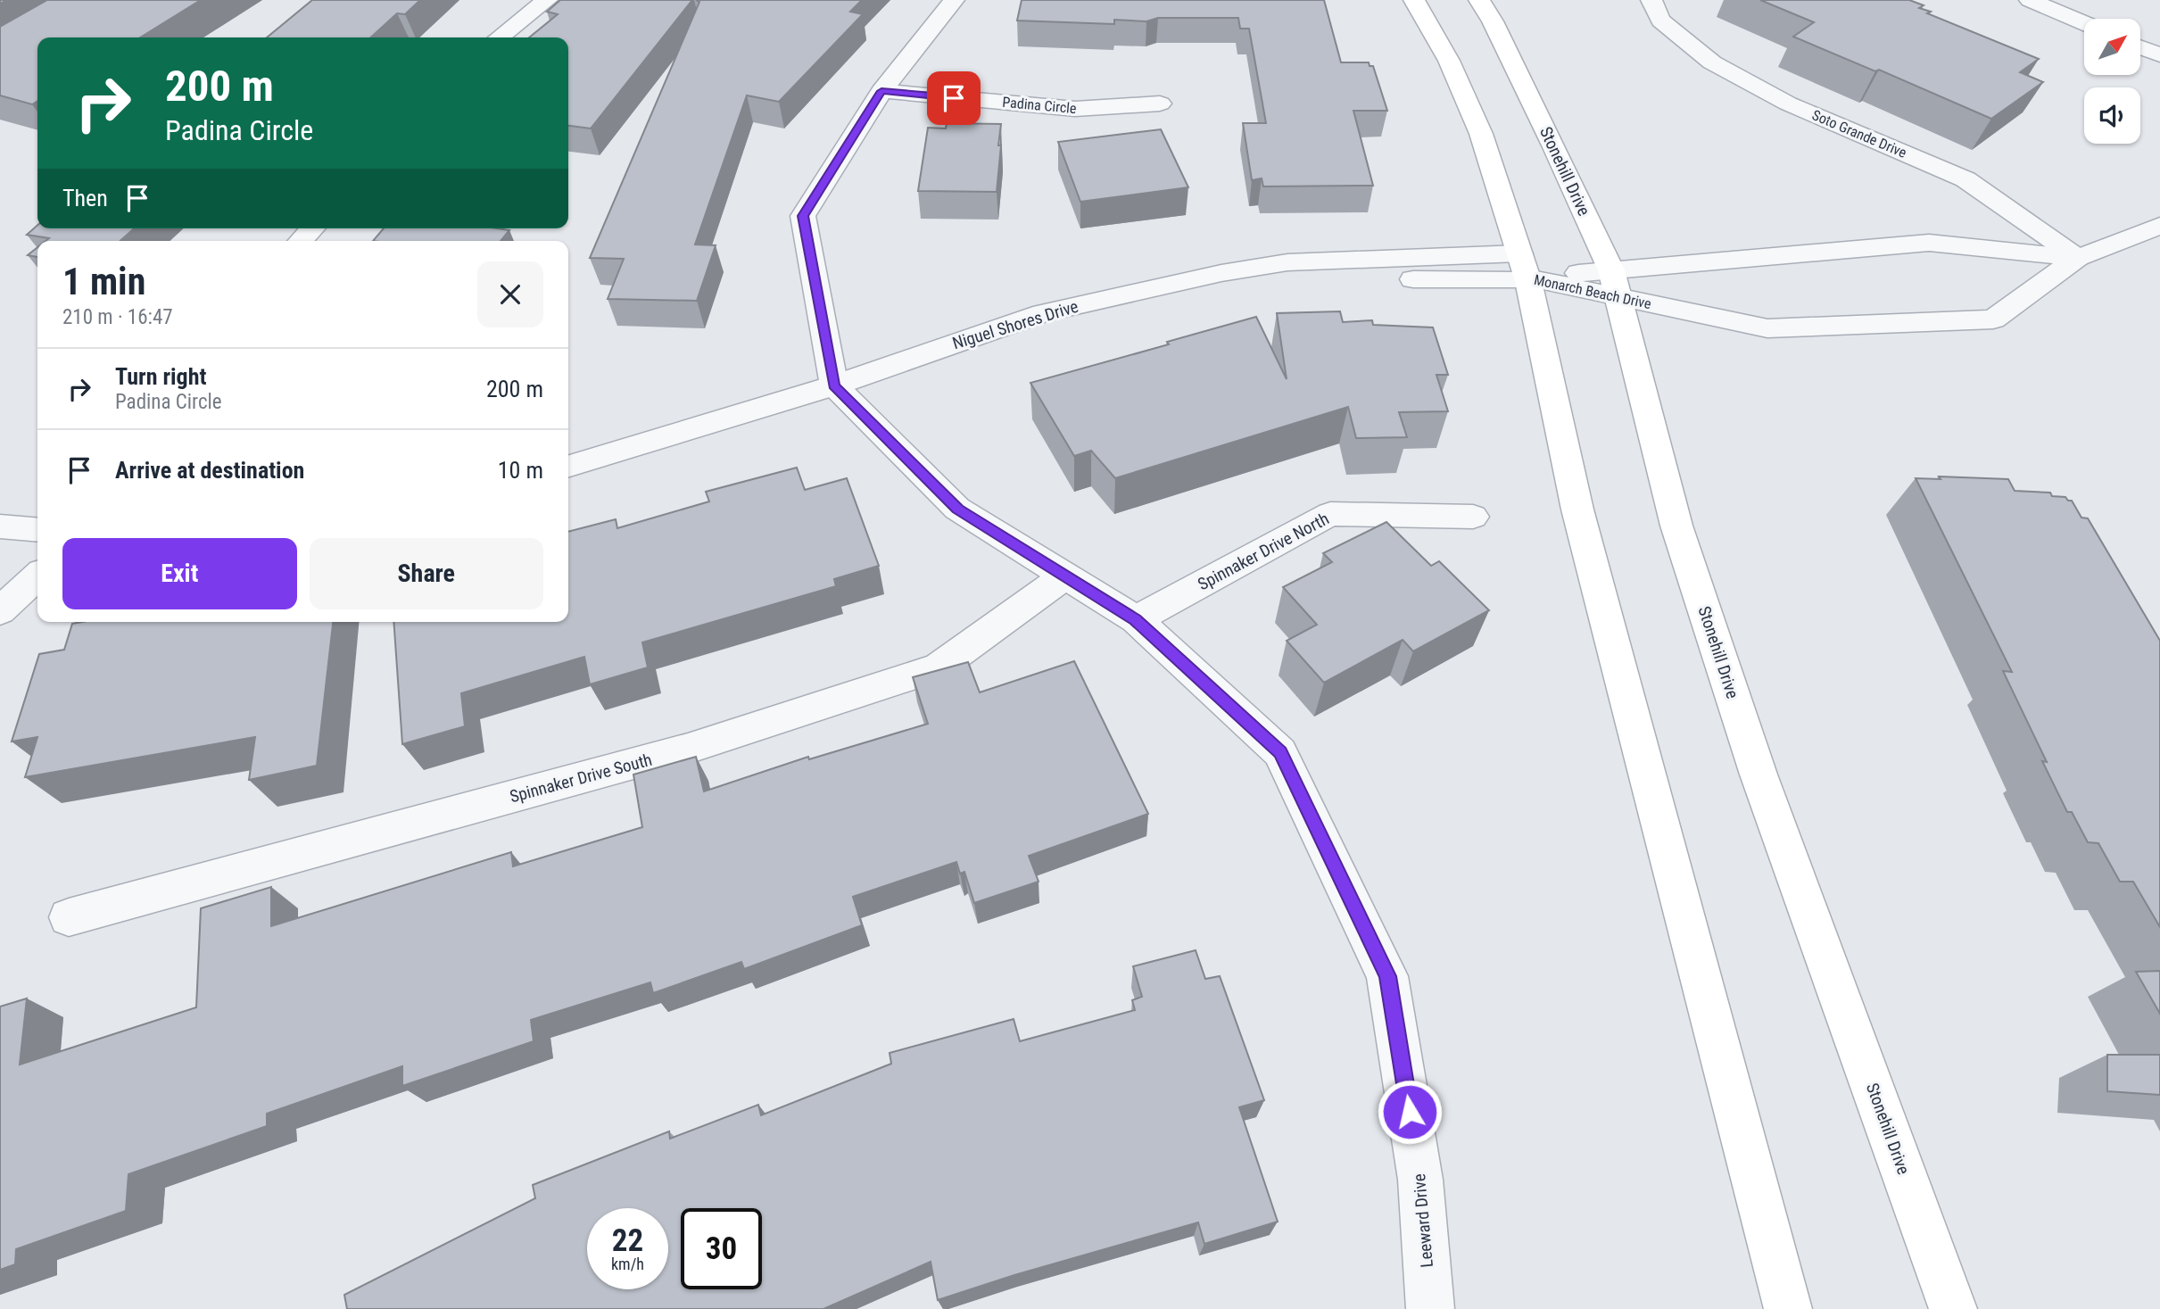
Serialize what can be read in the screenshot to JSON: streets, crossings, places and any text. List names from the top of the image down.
{
  "streets": {
    "main road": ["Stonehill Drive"],
    "street": [
      "Padina Circle",
      "Soto Grande Drive",
      "Monarch Beach Drive",
      "Niguel Shores Drive",
      "Spinnaker Drive North",
      "Spinnaker Drive South",
      "Leeward Drive"
    ]
  },
  "crossings": [
    ["Soto Grande Drive", "Monarch Beach Drive"],
    ["Stonehill Drive", "Monarch Beach Drive"],
    ["Monarch Beach Drive", "Niguel Shores Drive"],
    ["Niguel Shores Drive", "Leeward Drive"],
    ["Spinnaker Drive North", "Leeward Drive"],
    ["Spinnaker Drive South", "Leeward Drive"]
  ],
  "north": "top right",
  "page": {
    "turn": ["200 m", "Padina Circle"],
    "then": "Then",
    "heading": ["1 min", "210 m · 16:47"],
    "list": [
      {
        "name": "Turn right",
        "note": "Padina Circle",
        "value": "200 m"
      },
      {
        "name": "Arrive at destination",
        "value": "10 m"
      }
    ],
    "buttons": ["Exit", "Share"],
    "speed": "22 km/h",
    "limit": "30"
  }
}
